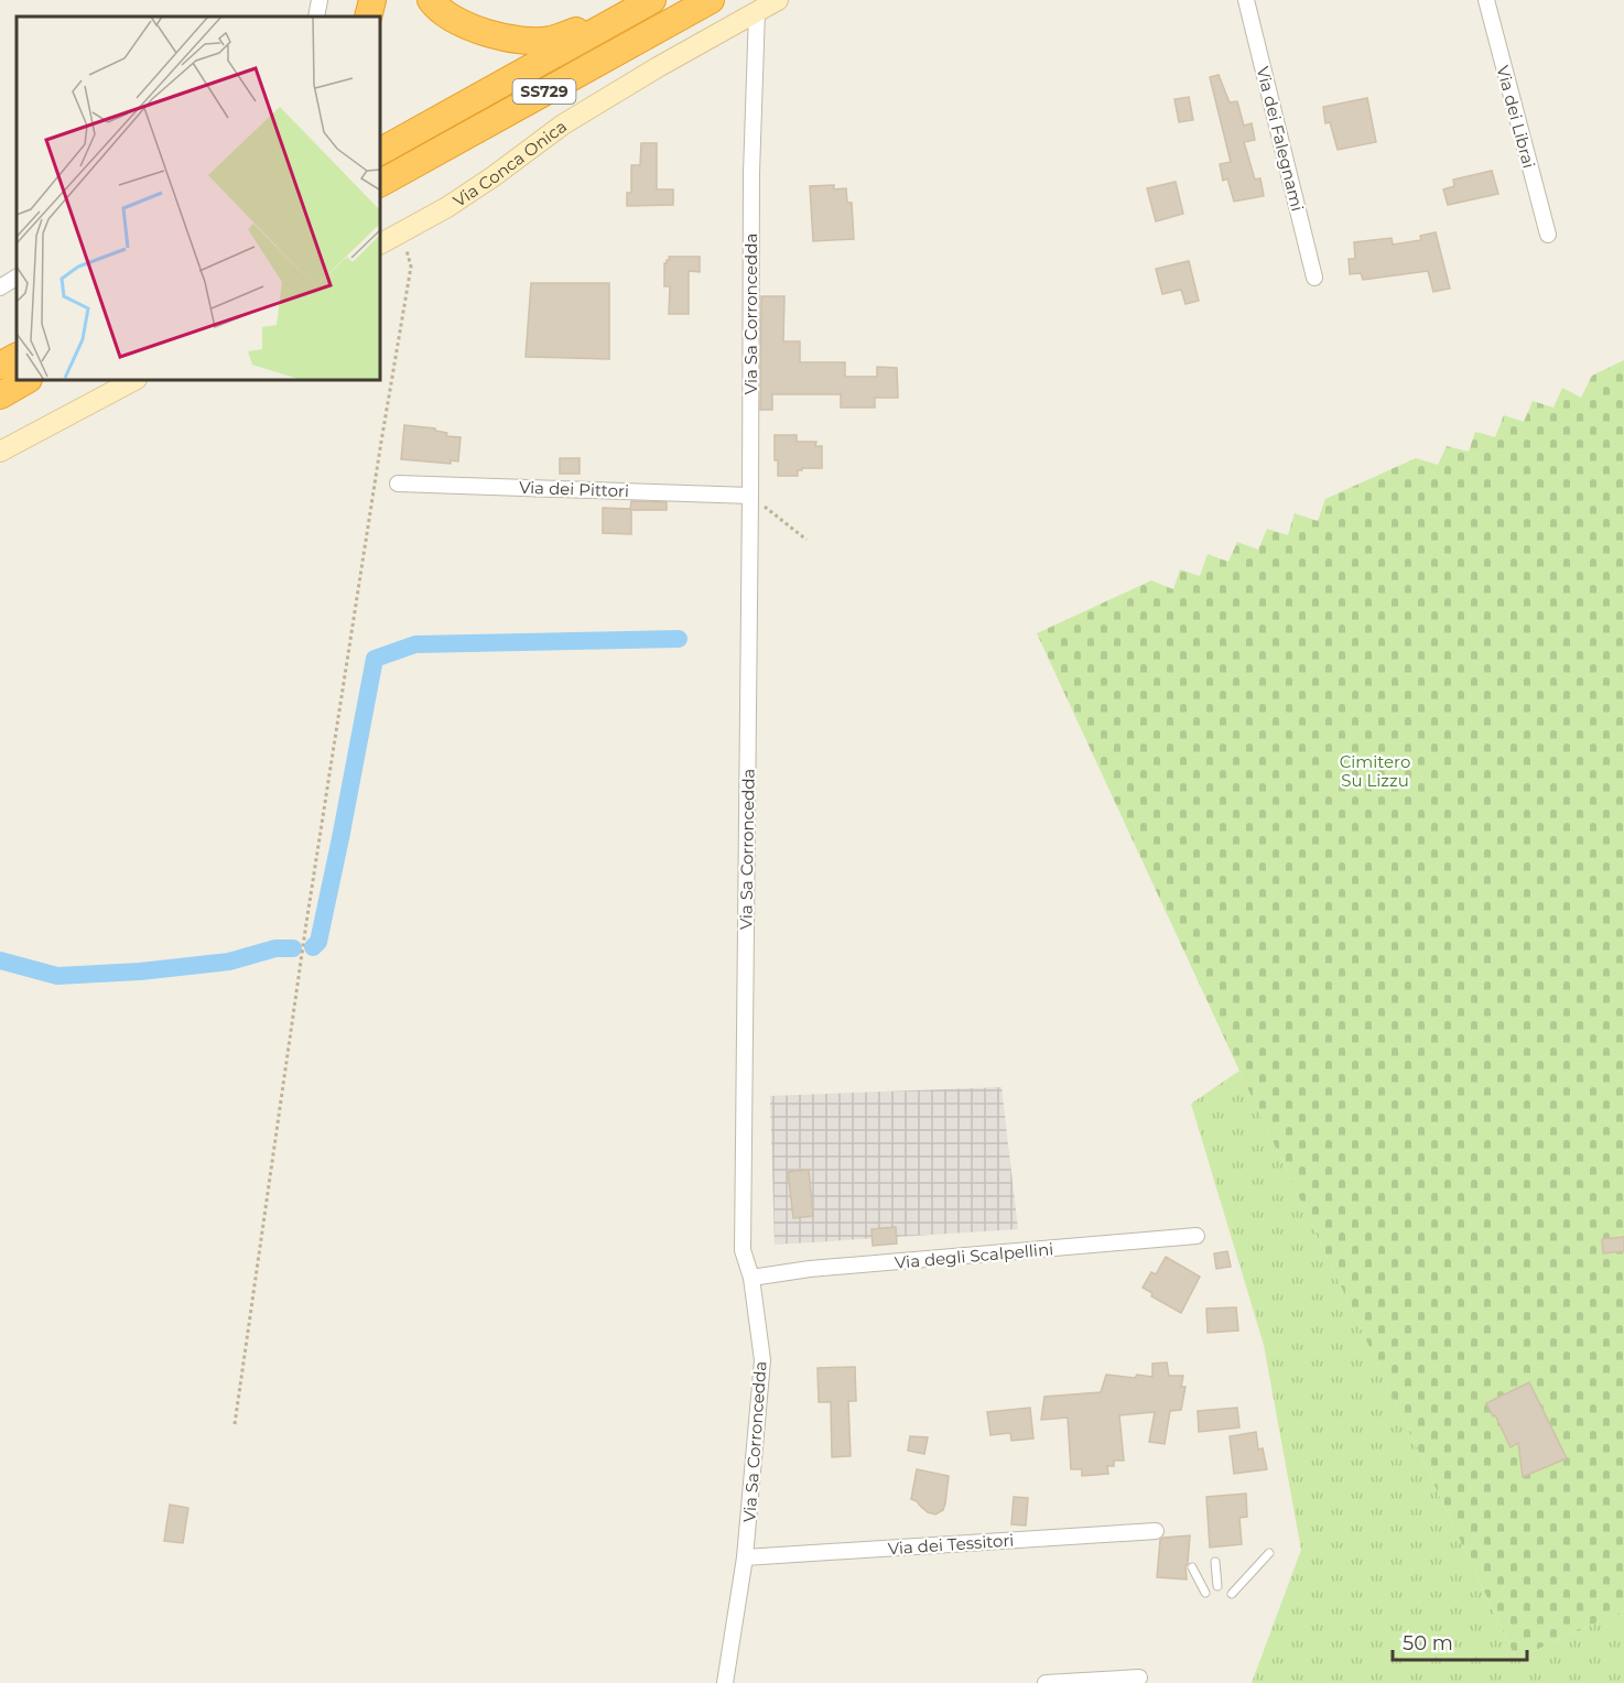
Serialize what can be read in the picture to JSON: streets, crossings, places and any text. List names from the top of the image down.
{
  "streets": {
    "highway": ["SS729"],
    "street": [
      "Via dei Librai",
      "Via dei Falegnami",
      "Via Conca Onica",
      "Via Sa Corroncedda",
      "Via dei Pittori",
      "Via degli Scalpellini",
      "Via dei Tessitori"
    ]
  },
  "crossings": [
    ["Via Conca Onica", "Via Sa Corroncedda"],
    ["Via Sa Corroncedda", "Via dei Pittori"],
    ["Via Sa Corroncedda", "Via degli Scalpellini"],
    ["Via Sa Corroncedda", "Via dei Tessitori"]
  ],
  "parks": ["Cimitero Su Lizzu"],
  "scale_bar": "50 m"
}
